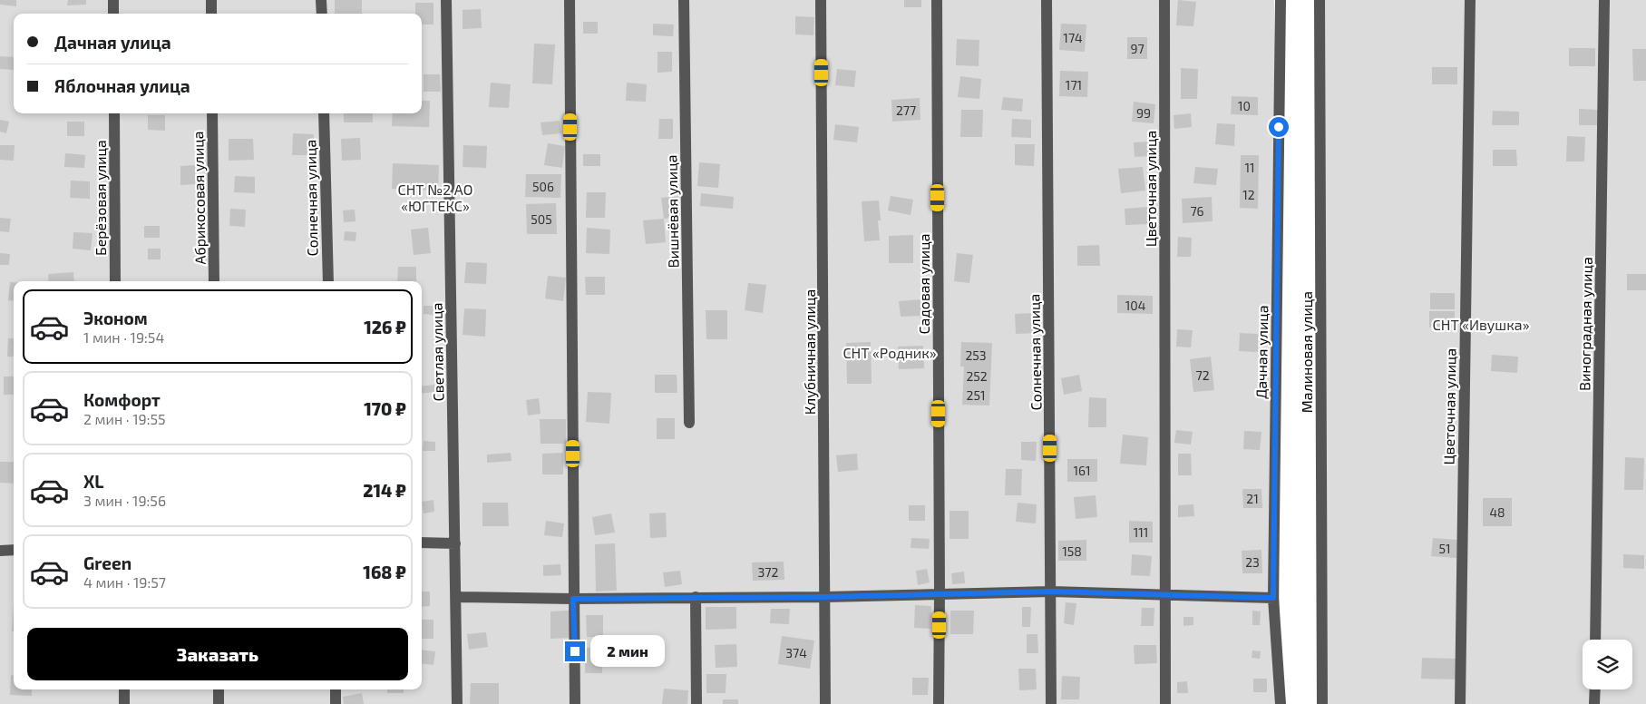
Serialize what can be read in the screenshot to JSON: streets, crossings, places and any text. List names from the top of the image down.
{
  "streets": {
    "street": [
      "Цветочная улица",
      "Берёзовая улица",
      "Абрикосовая улица",
      "Солнечная улица",
      "Вишнёвая улица",
      "Садовая улица",
      "Виноградная улица",
      "Светлая улица",
      "Клубничная улица",
      "Дачная улица",
      "Малиновая улица"
    ]
  },
  "parks": ["СНТ №2 АО «ЮГТЕКС»", "СНТ «Ивушка»", "СНТ «Родник»"],
  "house_numbers": [
    "174",
    "97",
    "171",
    "10",
    "277",
    "99",
    "11",
    "506",
    "12",
    "76",
    "505",
    "104",
    "253",
    "72",
    "252",
    "251",
    "161",
    "21",
    "48",
    "111",
    "51",
    "158",
    "23",
    "372",
    "374"
  ],
  "page": {
    "banner": ["Дачная улица", "Яблочная улица"],
    "list": [
      {
        "name": "Эконом",
        "note": "1 мин · 19:54",
        "value": "126 ₽"
      },
      {
        "name": "Комфорт",
        "note": "2 мин · 19:55",
        "value": "170 ₽"
      },
      {
        "name": "XL",
        "note": "3 мин · 19:56",
        "value": "214 ₽"
      },
      {
        "name": "Green",
        "note": "4 мин · 19:57",
        "value": "168 ₽"
      }
    ],
    "buttons": "Заказать",
    "bubble": "2 мин"
  }
}
